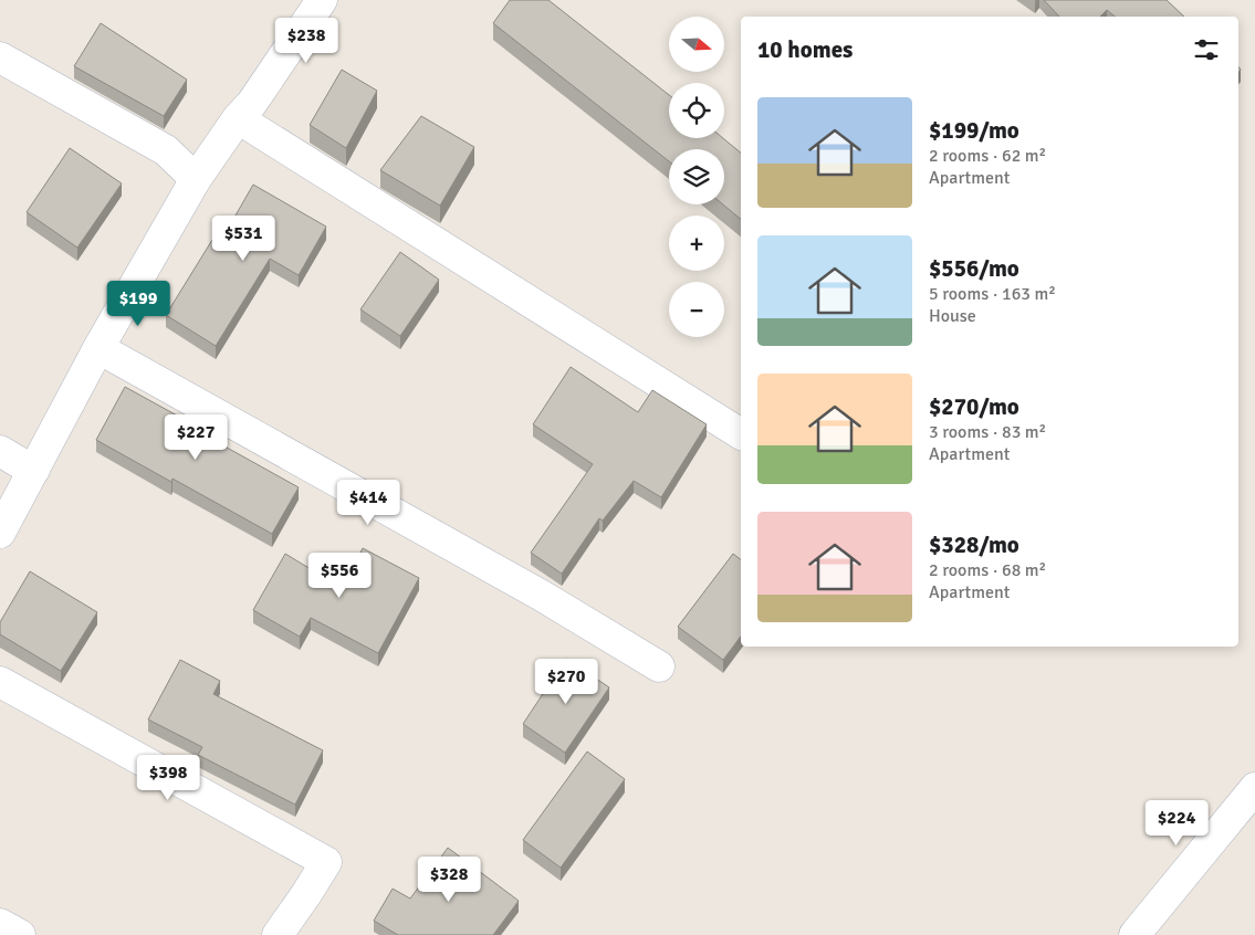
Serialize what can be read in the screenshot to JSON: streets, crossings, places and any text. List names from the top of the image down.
{
  "north": "right",
  "page": {
    "map_buttons": ["+", "−"],
    "heading": "10 homes",
    "price": [
      "$238",
      "$531",
      "$199",
      "$227",
      "$414",
      "$556",
      "$270",
      "$398",
      "$224",
      "$328"
    ],
    "list": [
      {
        "name": "$199/mo",
        "note": "2 rooms · 62 m² · Apartment"
      },
      {
        "name": "$556/mo",
        "note": "5 rooms · 163 m² · House"
      },
      {
        "name": "$270/mo",
        "note": "3 rooms · 83 m² · Apartment"
      },
      {
        "name": "$328/mo",
        "note": "2 rooms · 68 m² · Apartment"
      }
    ]
  }
}
